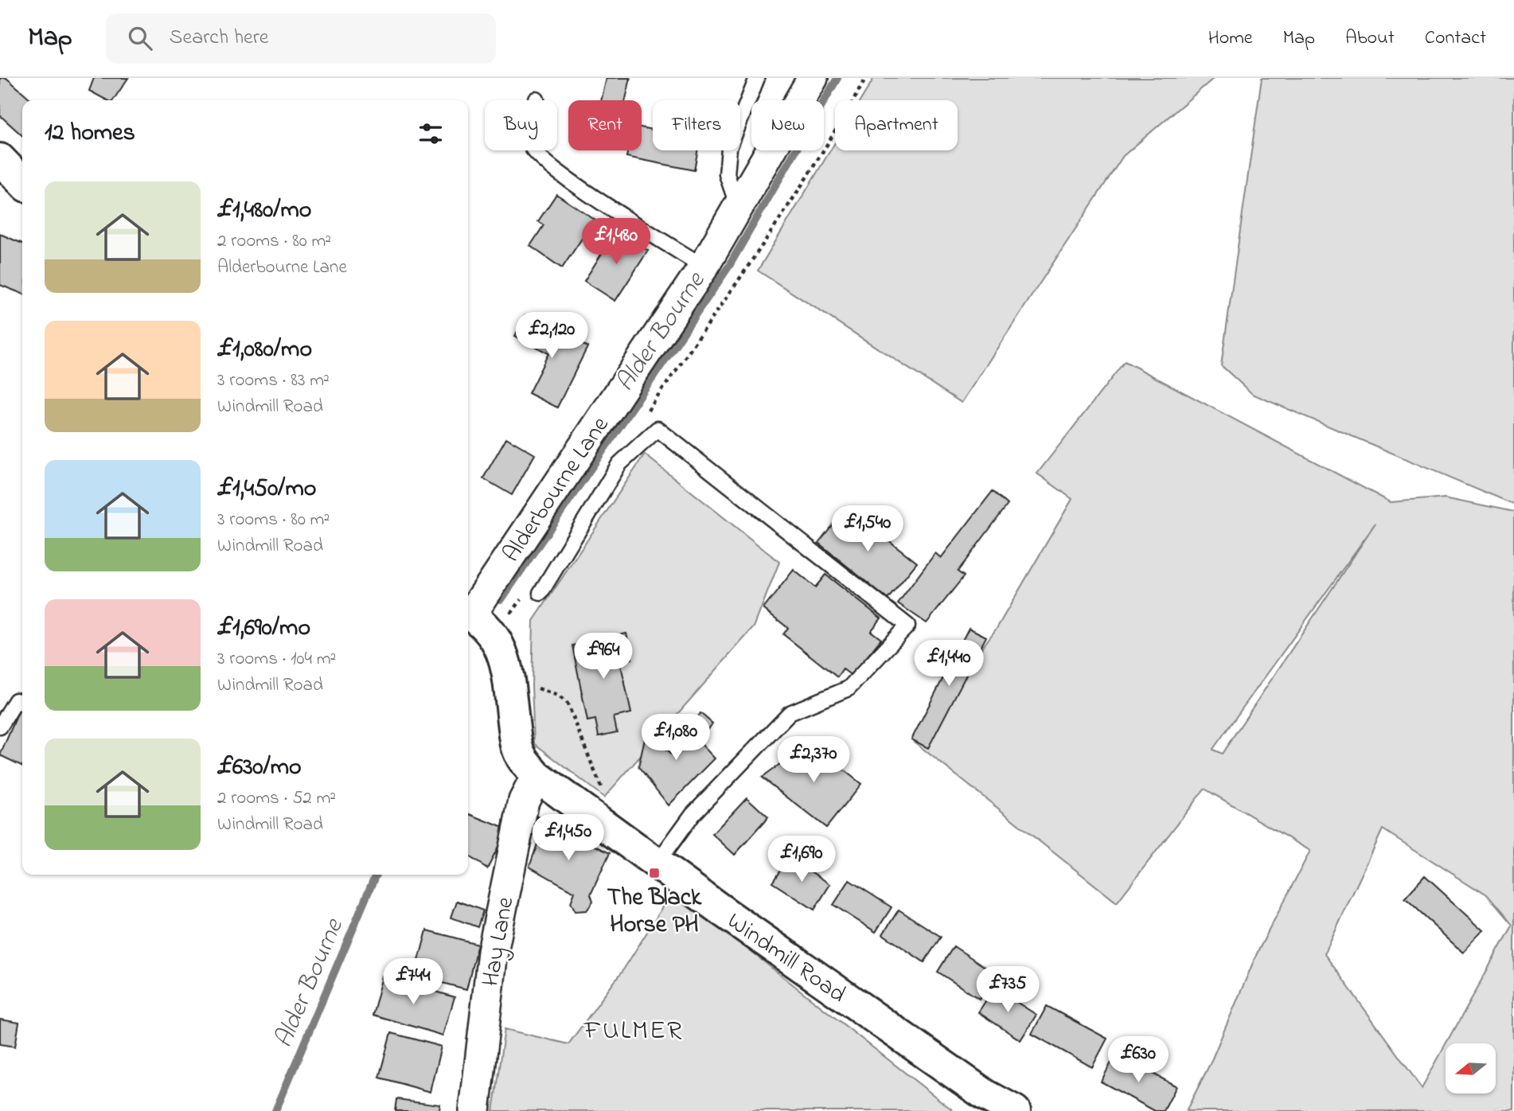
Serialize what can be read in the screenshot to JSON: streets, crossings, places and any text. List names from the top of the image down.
{
  "streets": {
    "street": ["Alderbourne Lane", "Hay Lane", "Windmill Road"]
  },
  "crossings": [
    ["Hay Lane", "Windmill Road"]
  ],
  "districts": ["FULMER"],
  "water": ["Alder Bourne"],
  "places": {
    "transit": ["The Black Horse PH"]
  },
  "north": "left",
  "page": {
    "header": "Map",
    "search": "Search here",
    "nav": [
      "Home",
      "Map",
      "About",
      "Contact"
    ],
    "chip": [
      "Buy",
      "Rent",
      "Filters",
      "New",
      "Apartment"
    ],
    "heading": "12 homes",
    "list": [
      {
        "name": "£1,480/mo",
        "note": "2 rooms · 80 m² · Alderbourne Lane"
      },
      {
        "name": "£1,080/mo",
        "note": "3 rooms · 83 m² · Windmill Road"
      },
      {
        "name": "£1,450/mo",
        "note": "3 rooms · 80 m² · Windmill Road"
      },
      {
        "name": "£1,690/mo",
        "note": "3 rooms · 104 m² · Windmill Road"
      },
      {
        "name": "£630/mo",
        "note": "2 rooms · 52 m² · Windmill Road"
      }
    ],
    "price": [
      "£1,480",
      "£2,120",
      "£1,540",
      "£964",
      "£1,440",
      "£1,080",
      "£2,370",
      "£1,450",
      "£1,690",
      "£744",
      "£735",
      "£630"
    ]
  }
}
